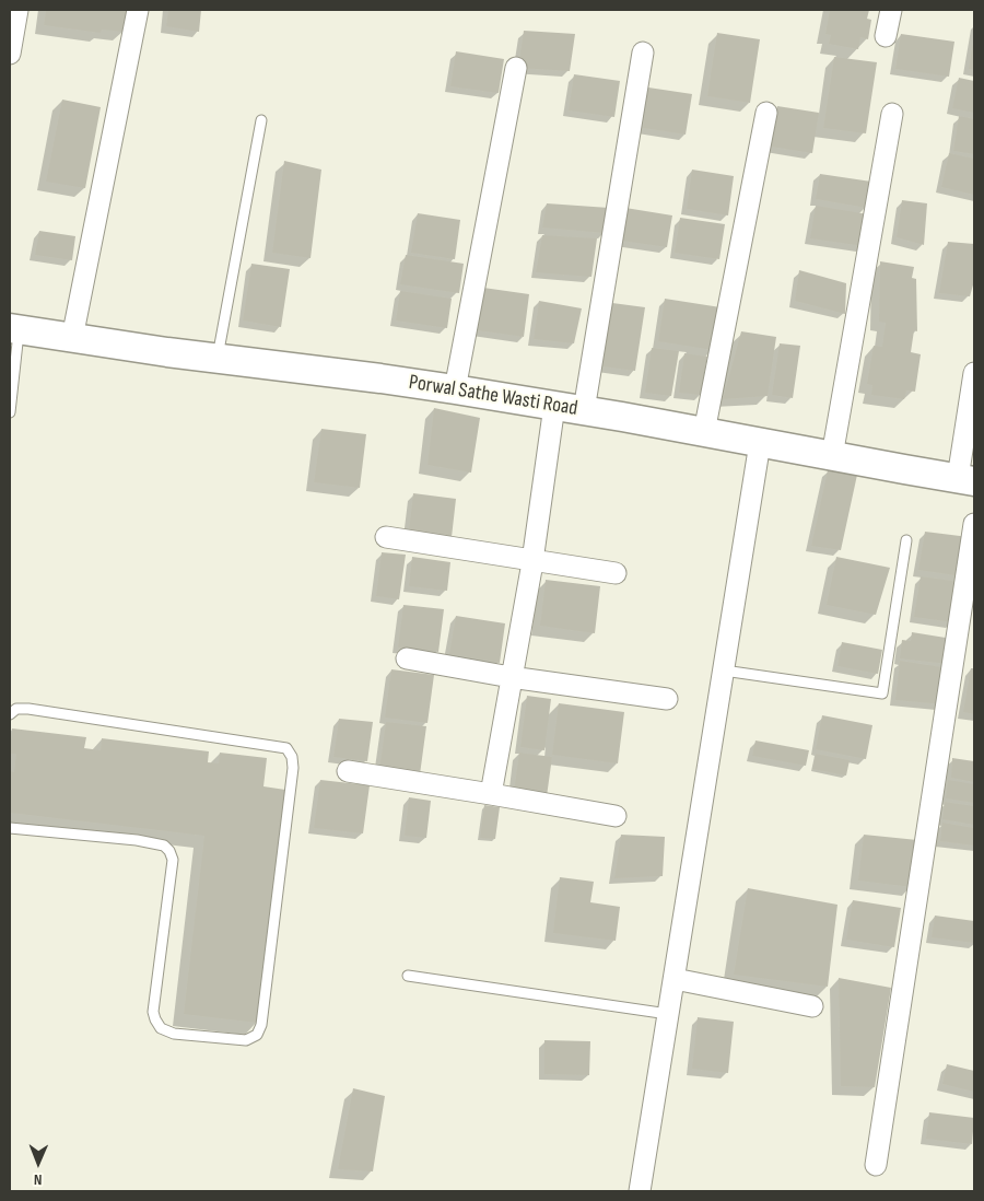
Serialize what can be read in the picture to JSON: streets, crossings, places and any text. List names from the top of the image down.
{
  "streets": {
    "street": ["Porwal Sathe Wasti Road"]
  },
  "north": "bottom"
}
